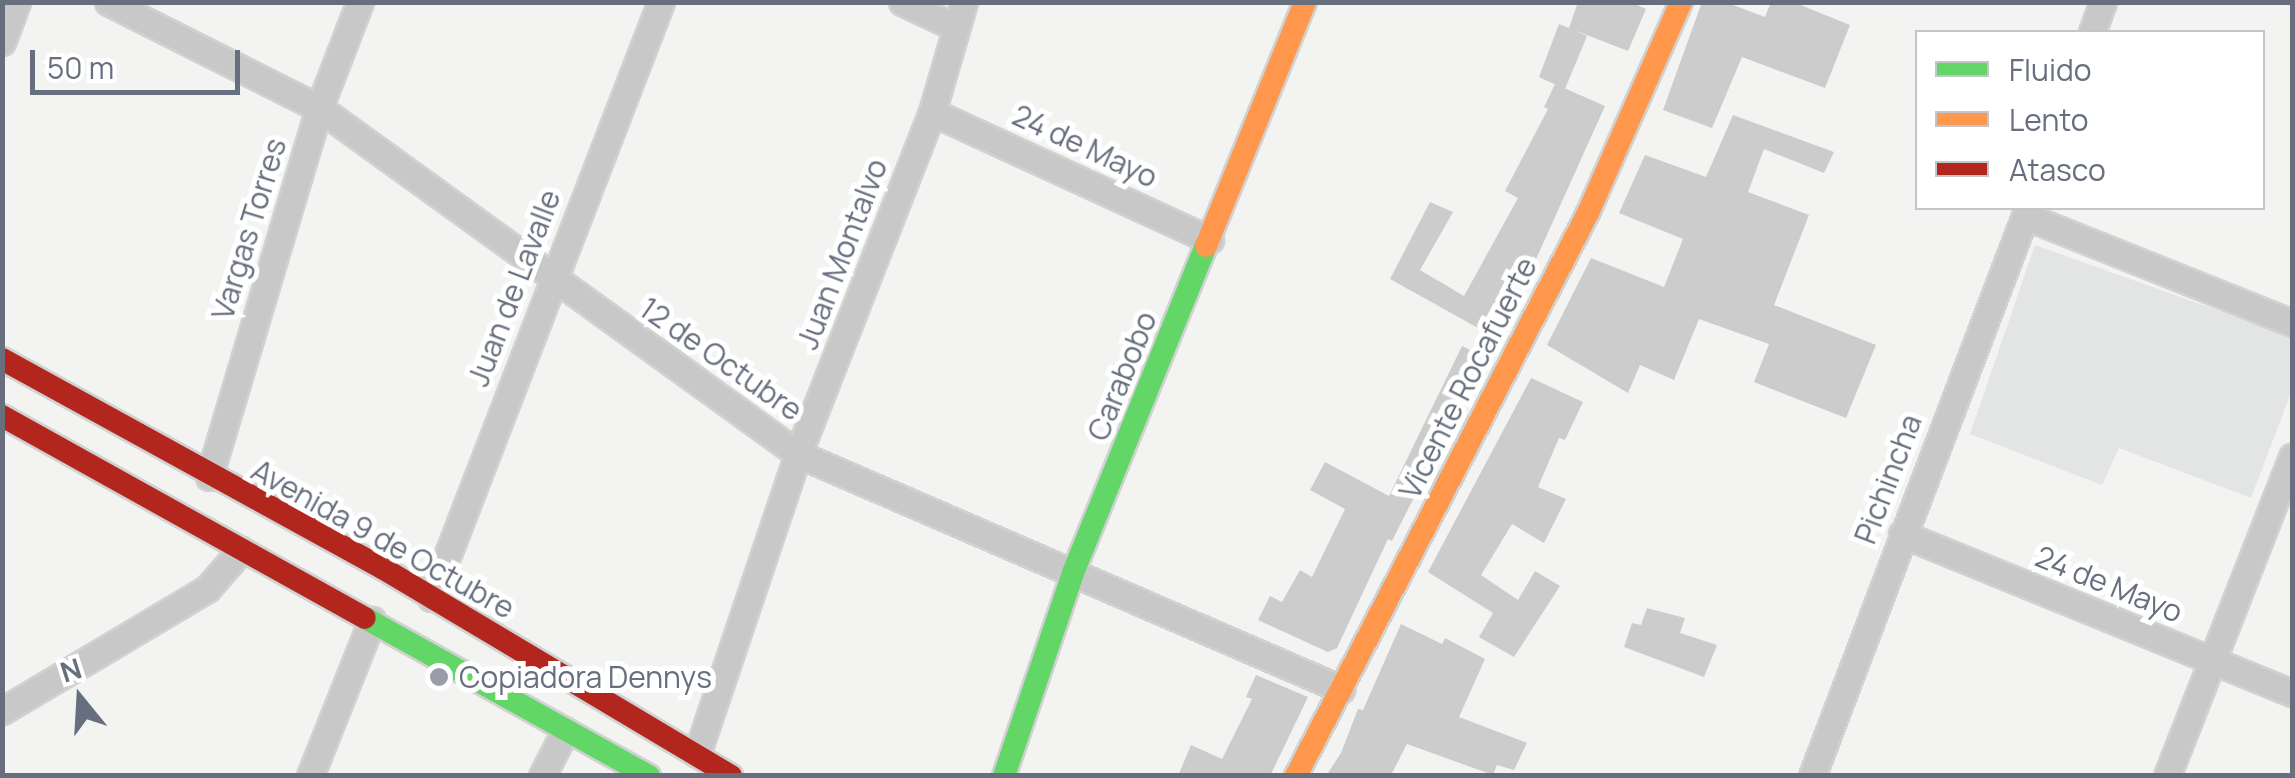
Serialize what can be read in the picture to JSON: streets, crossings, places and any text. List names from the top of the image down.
{
  "streets": {
    "main road": ["Carabobo", "Vicente Rocafuerte", "Avenida 9 de Octubre"],
    "street": [
      "24 de Mayo",
      "Vargas Torres",
      "Juan Montalvo",
      "Juan de Lavalle",
      "12 de Octubre",
      "Pichincha"
    ]
  },
  "crossings": [
    ["24 de Mayo", "Juan Montalvo"],
    ["24 de Mayo", "Carabobo"],
    ["24 de Mayo", "Pichincha"],
    ["Vargas Torres", "12 de Octubre"],
    ["Vargas Torres", "Avenida 9 de Octubre"],
    ["Juan Montalvo", "12 de Octubre"],
    ["Juan Montalvo", "Avenida 9 de Octubre"],
    ["Juan de Lavalle", "12 de Octubre"],
    ["Juan de Lavalle", "Avenida 9 de Octubre"],
    ["12 de Octubre", "Carabobo"],
    ["12 de Octubre", "Vicente Rocafuerte"]
  ],
  "places": ["Copiadora Dennys"],
  "legend": ["Fluido", "Lento", "Atasco"],
  "scale_bar": "50 m",
  "north": "top"
}
